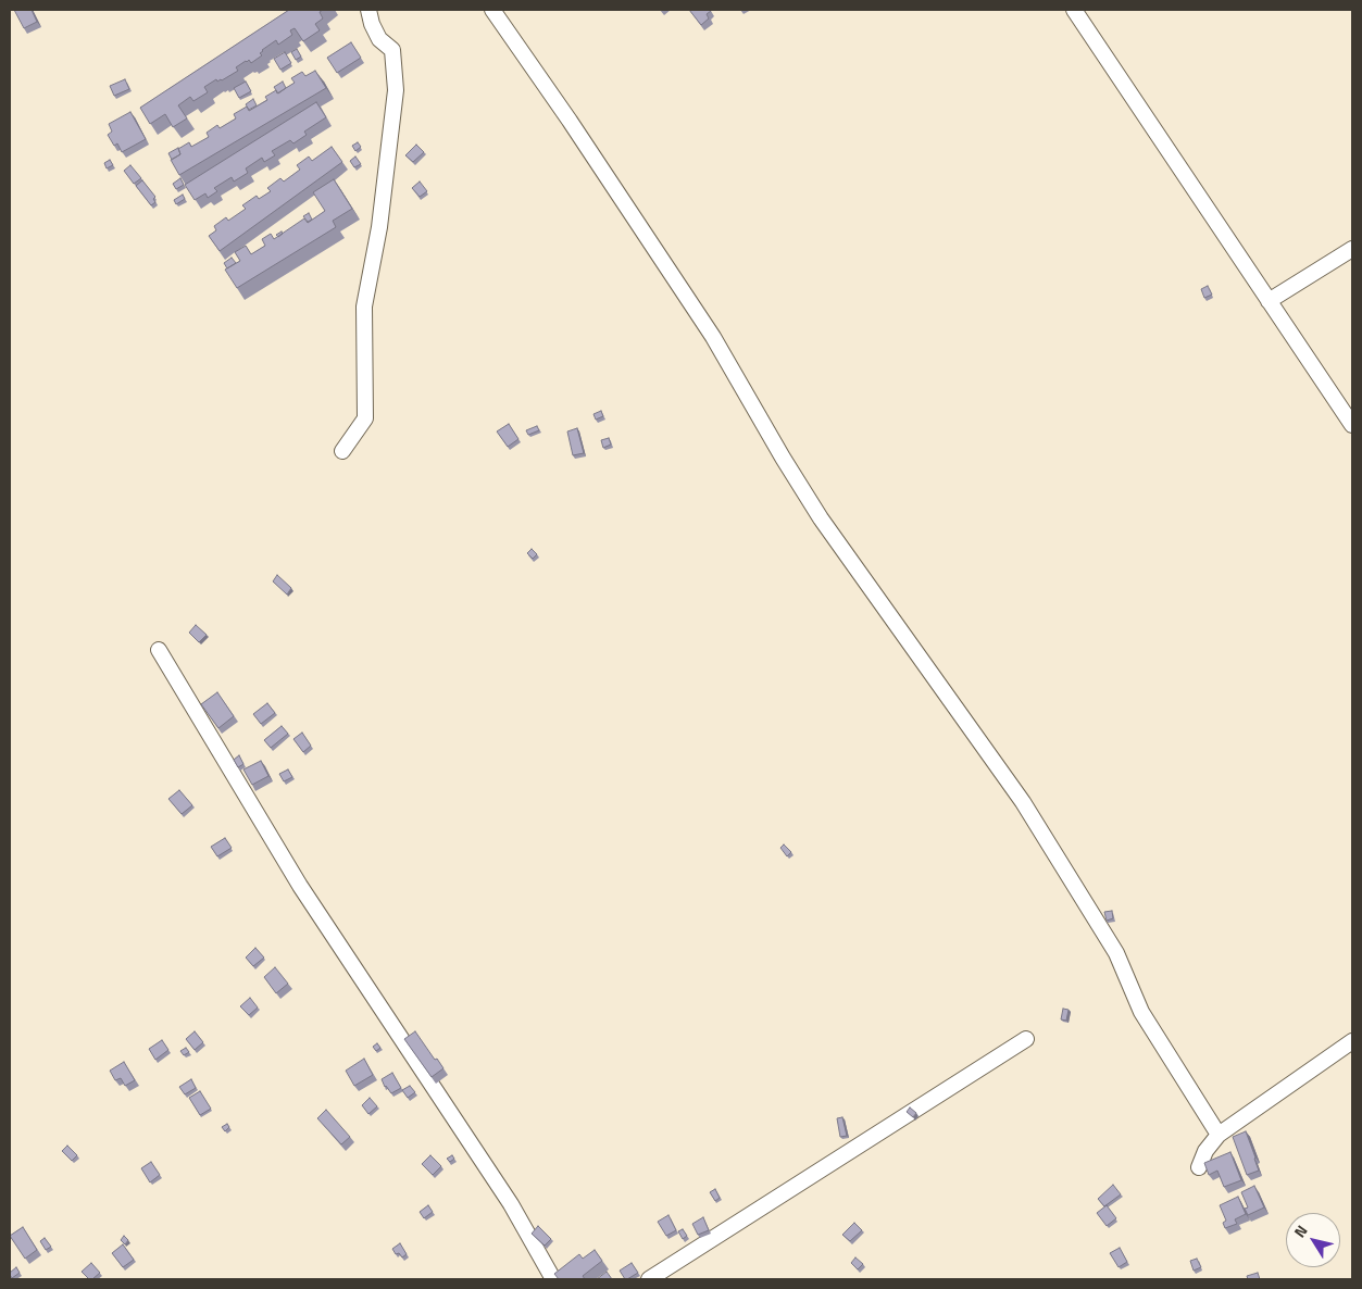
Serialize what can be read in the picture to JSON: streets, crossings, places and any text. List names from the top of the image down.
{
  "north": "top left"
}
